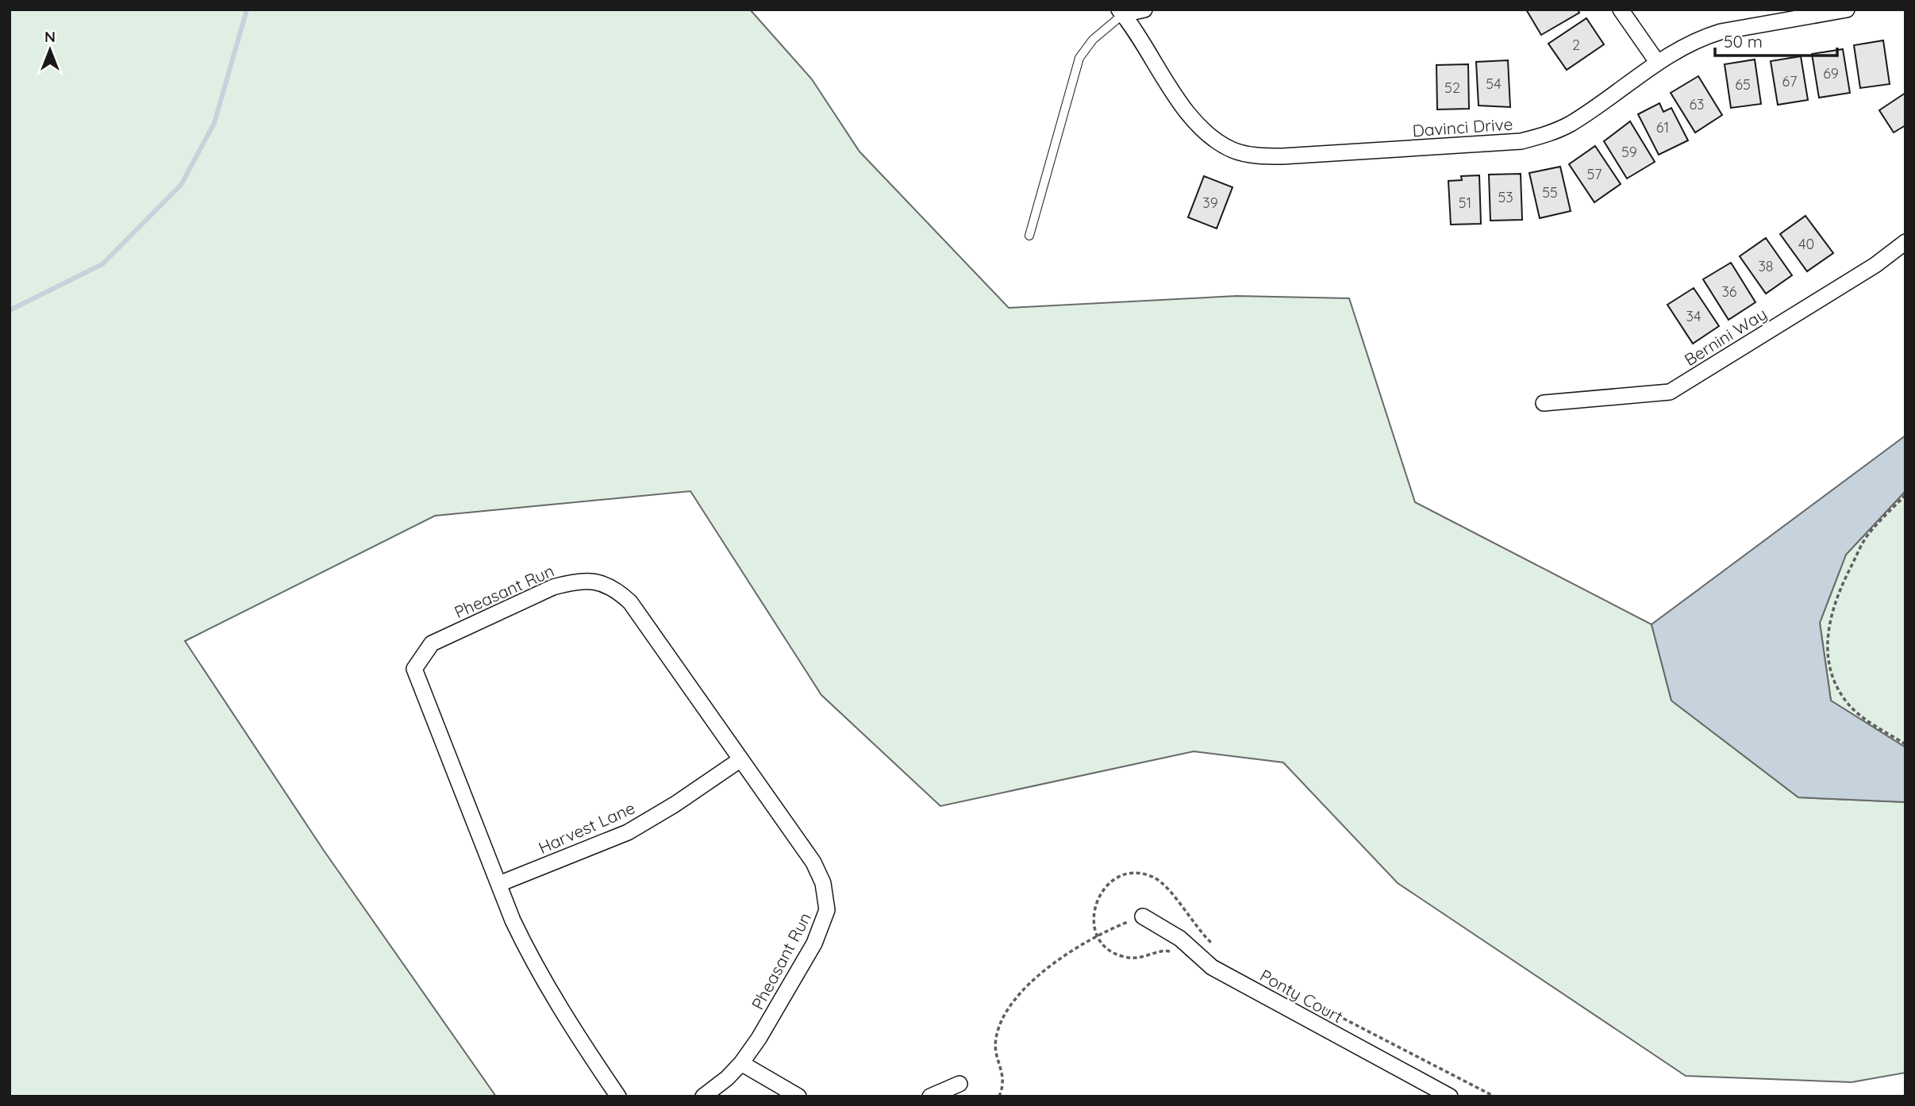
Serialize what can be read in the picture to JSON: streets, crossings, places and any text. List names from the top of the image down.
{
  "streets": {
    "street": [
      "Davinci Drive",
      "Bernini Way",
      "Pheasant Run",
      "Harvest Lane",
      "Ponty Court"
    ]
  },
  "crossings": [
    ["Pheasant Run", "Harvest Lane"]
  ],
  "house_numbers": [
    "2",
    "69",
    "67",
    "54",
    "65",
    "52",
    "63",
    "61",
    "59",
    "57",
    "55",
    "53",
    "39",
    "51",
    "40",
    "38",
    "36",
    "34"
  ],
  "scale_bar": "50 m",
  "north": "top"
}
